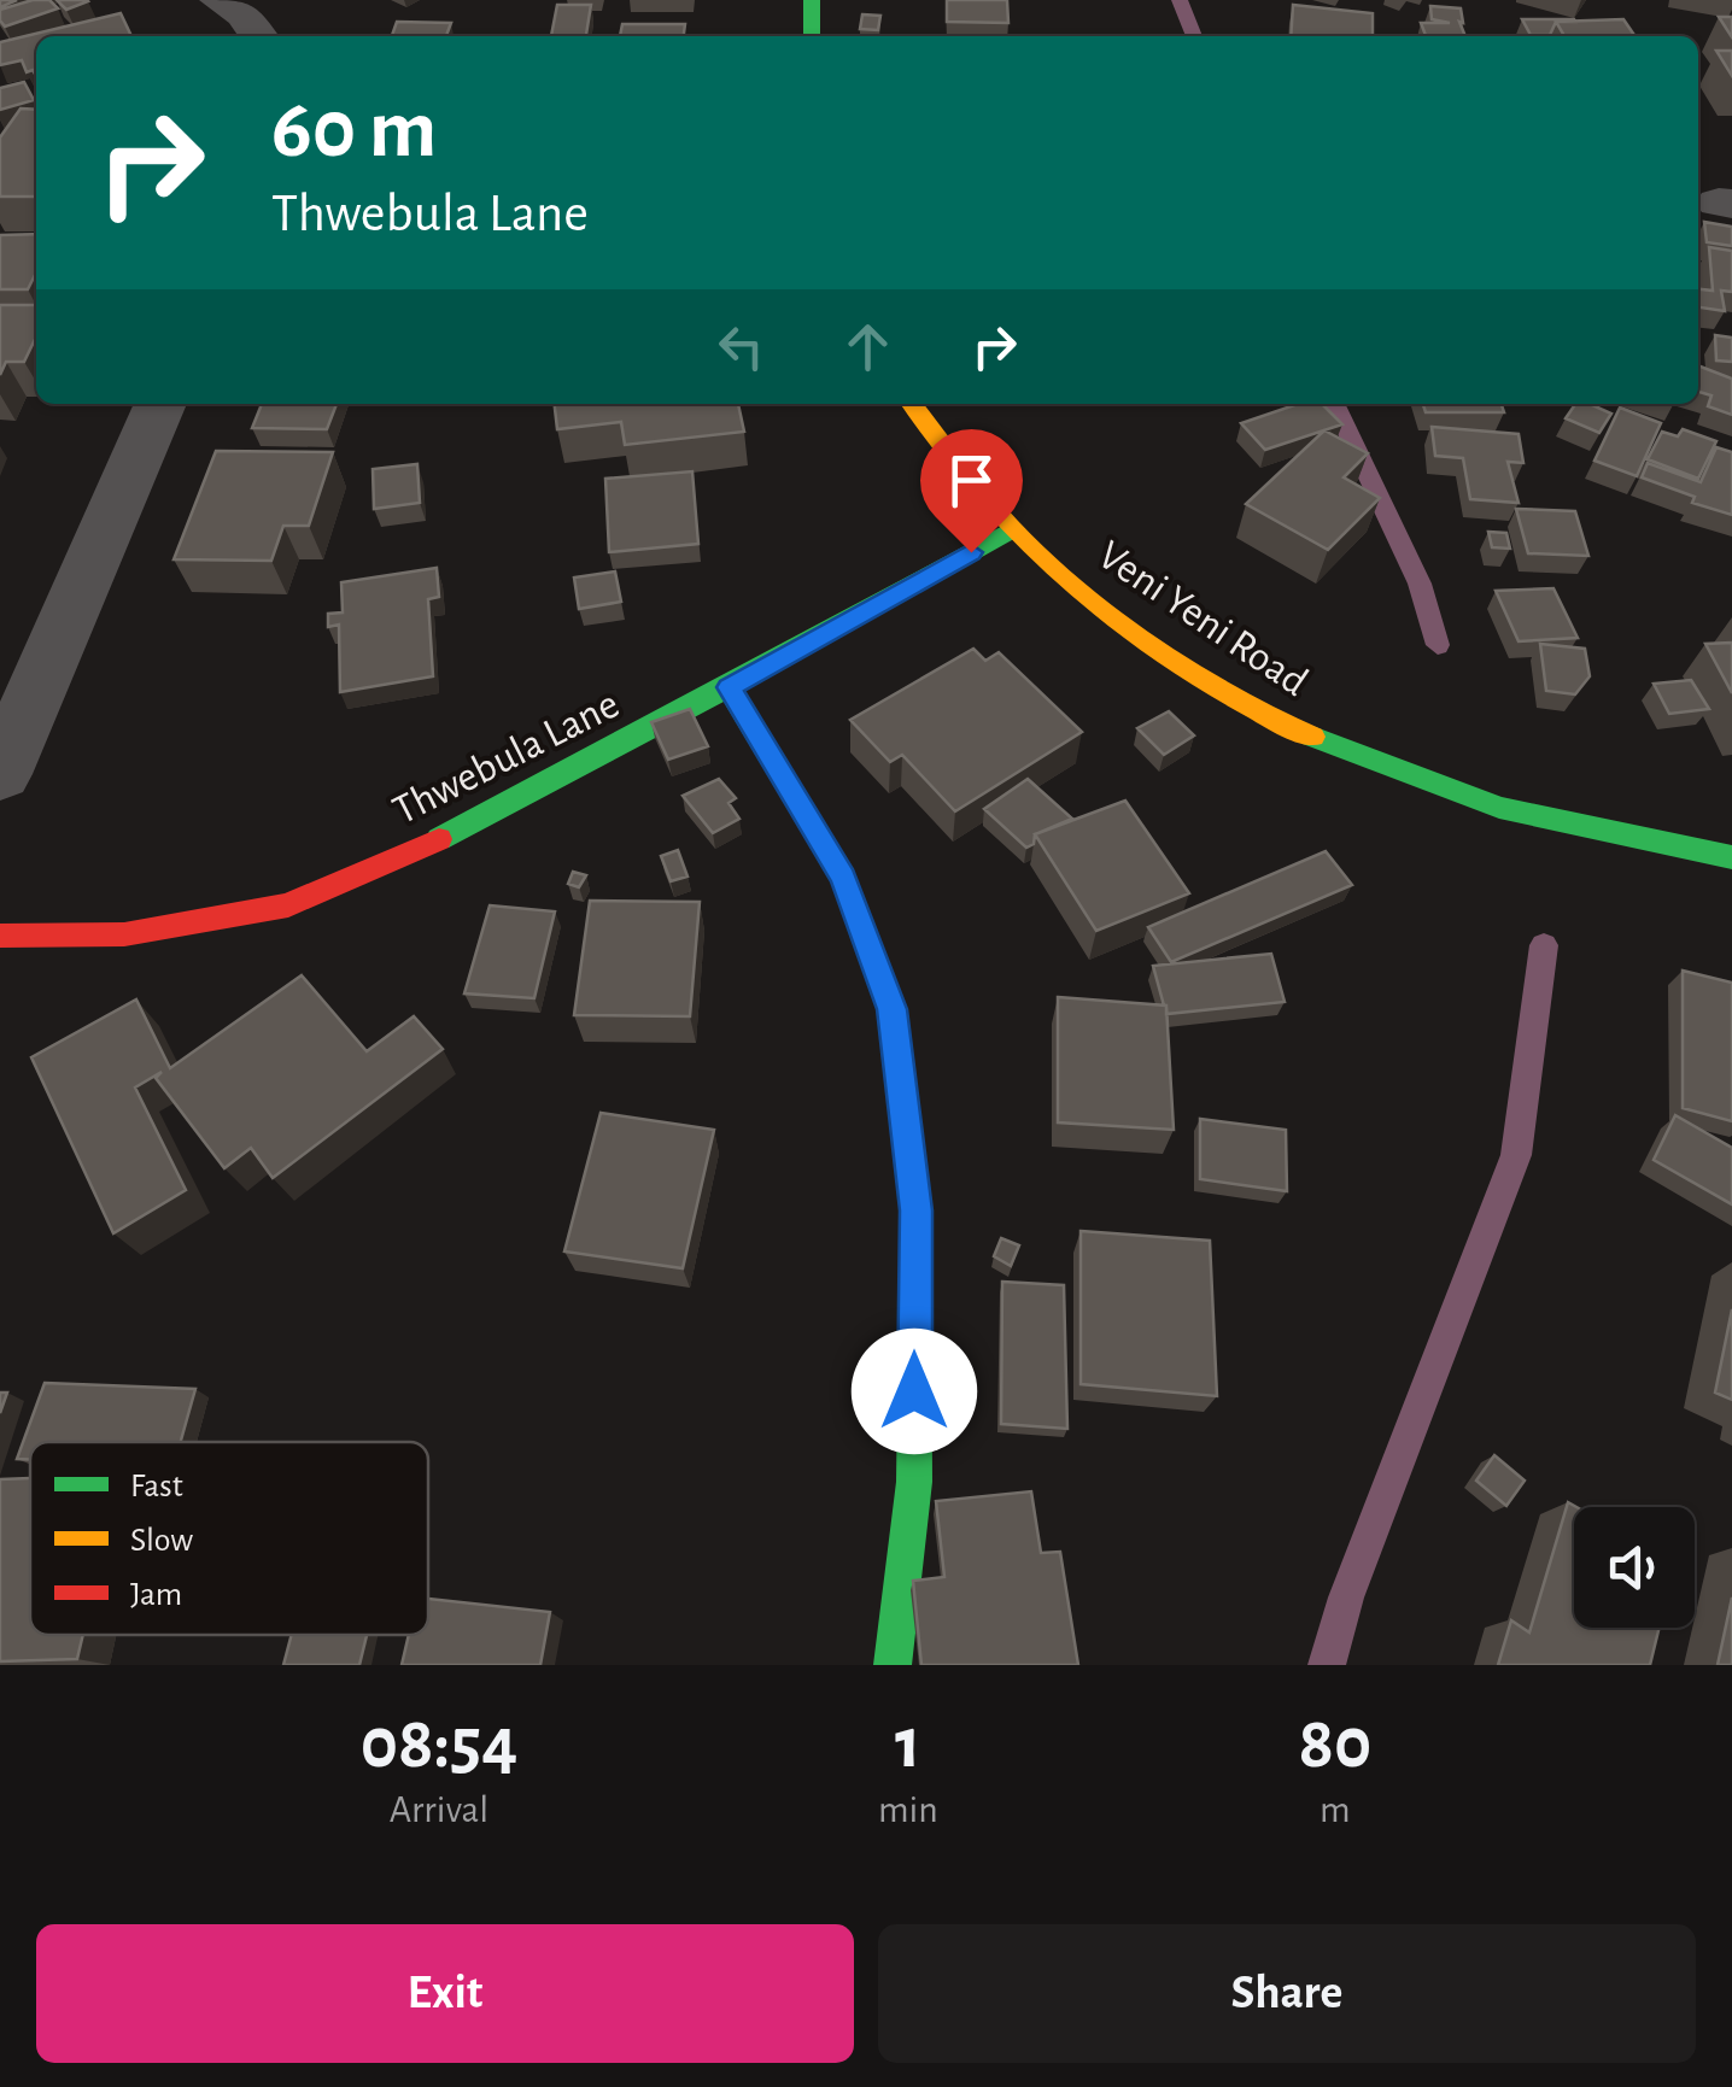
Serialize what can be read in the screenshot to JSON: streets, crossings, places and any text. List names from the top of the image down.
{
  "streets": {
    "street": ["Veni Yeni Road", "Thwebula Lane"]
  },
  "crossings": [
    ["Veni Yeni Road", "Thwebula Lane"]
  ],
  "legend": ["Fast", "Slow", "Jam"],
  "page": {
    "turn": ["60 m", "Thwebula Lane"],
    "eta": [
      "08:54",
      "Arrival",
      "1",
      "min",
      "80",
      "m"
    ],
    "buttons": ["Exit", "Share"]
  }
}
